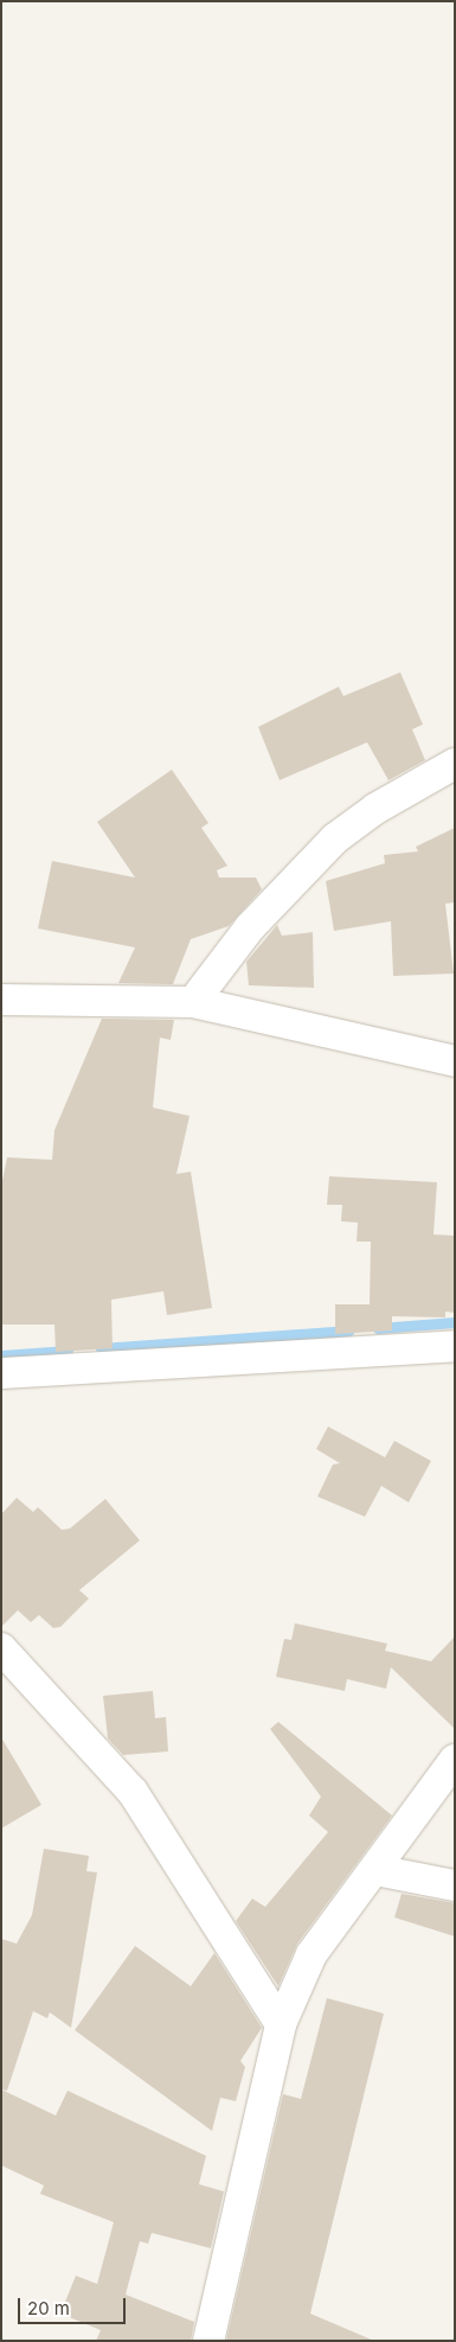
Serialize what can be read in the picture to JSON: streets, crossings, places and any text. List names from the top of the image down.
{
  "scale_bar": "20 m"
}
